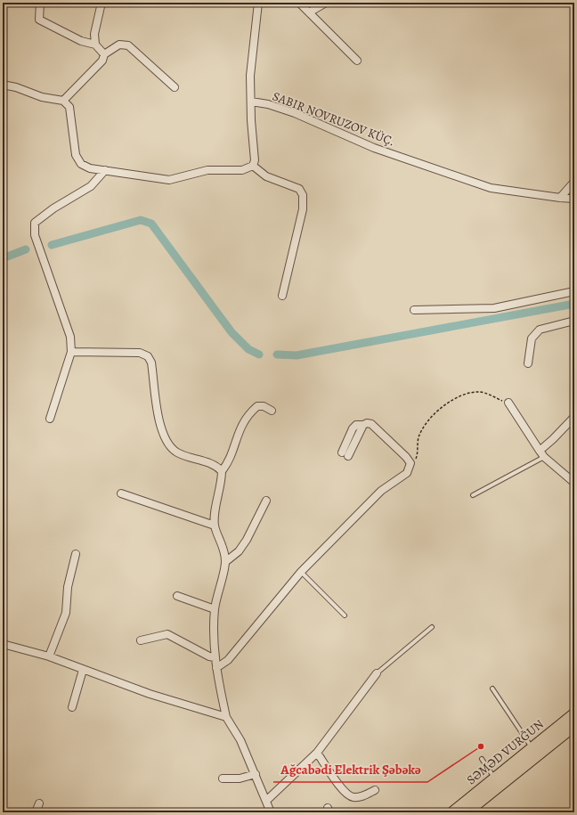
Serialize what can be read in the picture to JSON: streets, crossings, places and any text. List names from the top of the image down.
{
  "streets": {
    "main road": ["SƏMƏD VURĞUN"],
    "street": ["SABIR NOVRUZOV KÜÇ."]
  },
  "places": ["Ağcabədi Elektrik Şəbəkə"]
}
